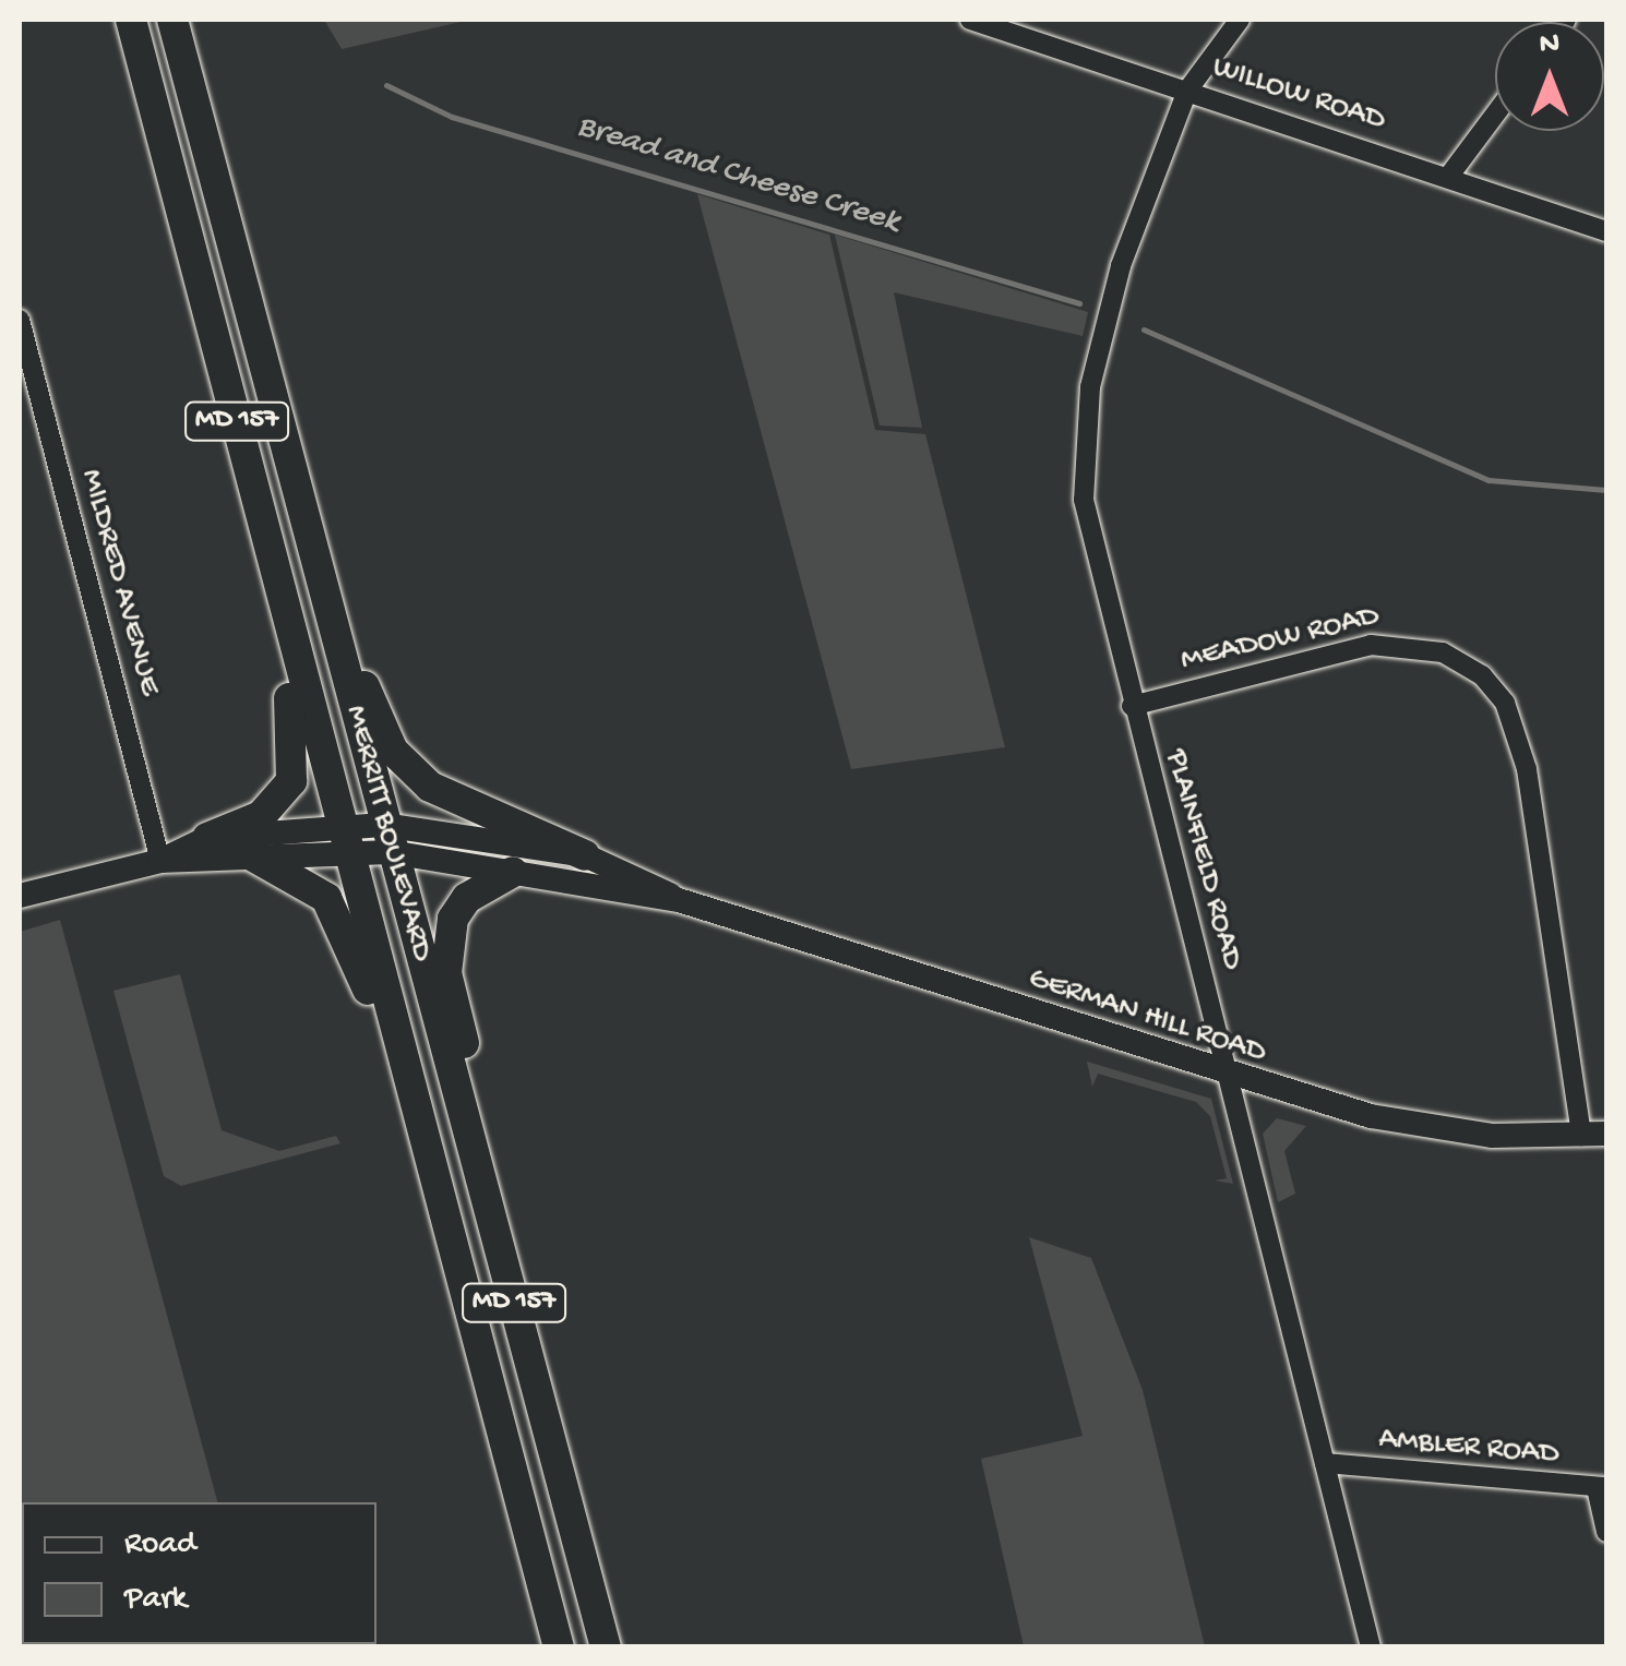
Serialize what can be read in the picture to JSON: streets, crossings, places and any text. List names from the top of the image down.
{
  "streets": {
    "main road": ["MD 157", "MERRITT BOULEVARD"],
    "street": [
      "WILLOW ROAD",
      "MILDRED AVENUE",
      "MEADOW ROAD",
      "PLAINFIELD ROAD",
      "GERMAN HILL ROAD",
      "AMBLER ROAD"
    ]
  },
  "crossings": [
    ["WILLOW ROAD", "PLAINFIELD ROAD"],
    ["MILDRED AVENUE", "GERMAN HILL ROAD"],
    ["MEADOW ROAD", "PLAINFIELD ROAD"],
    ["MEADOW ROAD", "GERMAN HILL ROAD"],
    ["MERRITT BOULEVARD", "GERMAN HILL ROAD"],
    ["PLAINFIELD ROAD", "GERMAN HILL ROAD"],
    ["PLAINFIELD ROAD", "AMBLER ROAD"]
  ],
  "water": ["Bread and Cheese Creek"],
  "legend": ["Road", "Park"],
  "north": "top"
}
